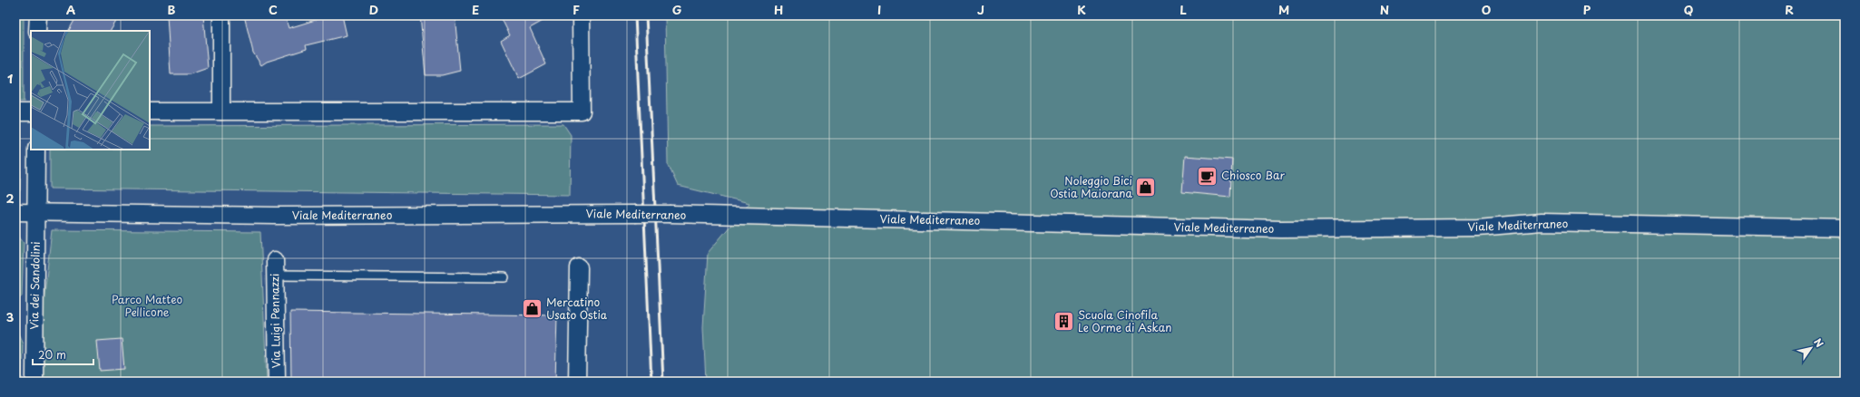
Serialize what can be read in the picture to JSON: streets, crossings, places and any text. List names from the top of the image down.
{
  "streets": {
    "street": ["Viale Mediterraneo", "Via dei Sandolini", "Via Luigi Pennazzi"]
  },
  "crossings": [
    ["Viale Mediterraneo", "Via dei Sandolini"]
  ],
  "parks": ["Parco Matteo Pellicone"],
  "places": {
    "cafe": ["Chiosco Bar"],
    "shop": ["Noleggio Bici Ostia Maiorana", "Mercatino Usato Ostia"],
    "building": ["Scuola Cinofila Le Orme di Askan"]
  },
  "scale_bar": "20 m",
  "north": "top right",
  "grid": {
    "columns": [
      "A",
      "B",
      "C",
      "D",
      "E",
      "F",
      "G",
      "H",
      "I",
      "J",
      "K",
      "L",
      "M",
      "N",
      "O",
      "P",
      "Q",
      "R"
    ],
    "rows": ["1", "2", "3"]
  }
}
